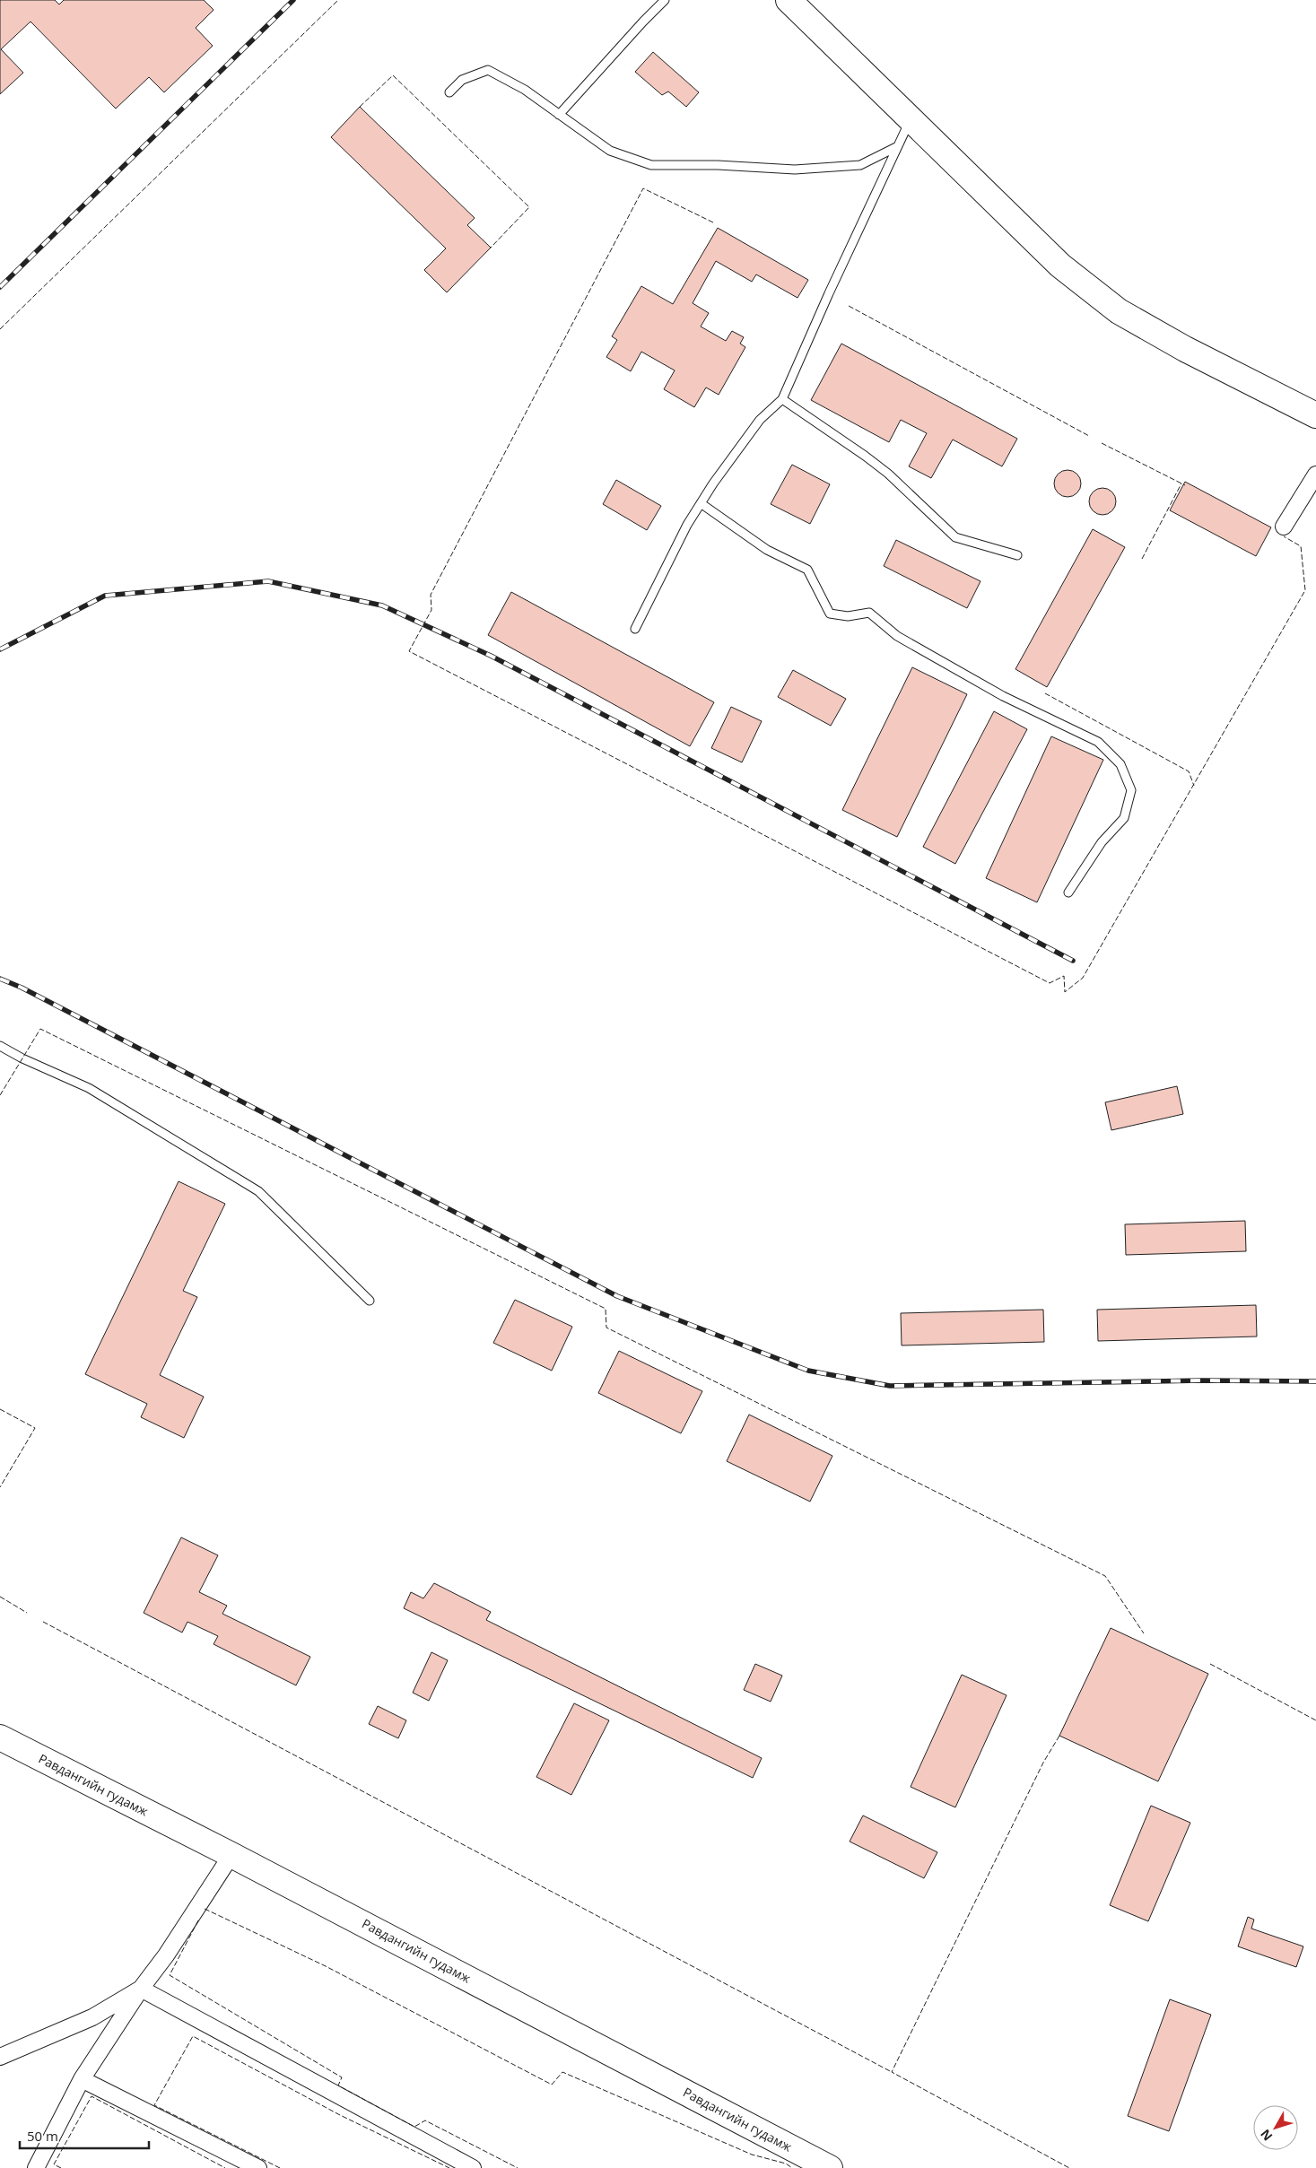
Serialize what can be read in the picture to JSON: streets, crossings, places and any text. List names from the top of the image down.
{
  "streets": {
    "main road": ["Равдангийн гудамж"]
  },
  "scale_bar": "50 m",
  "north": "bottom left"
}
